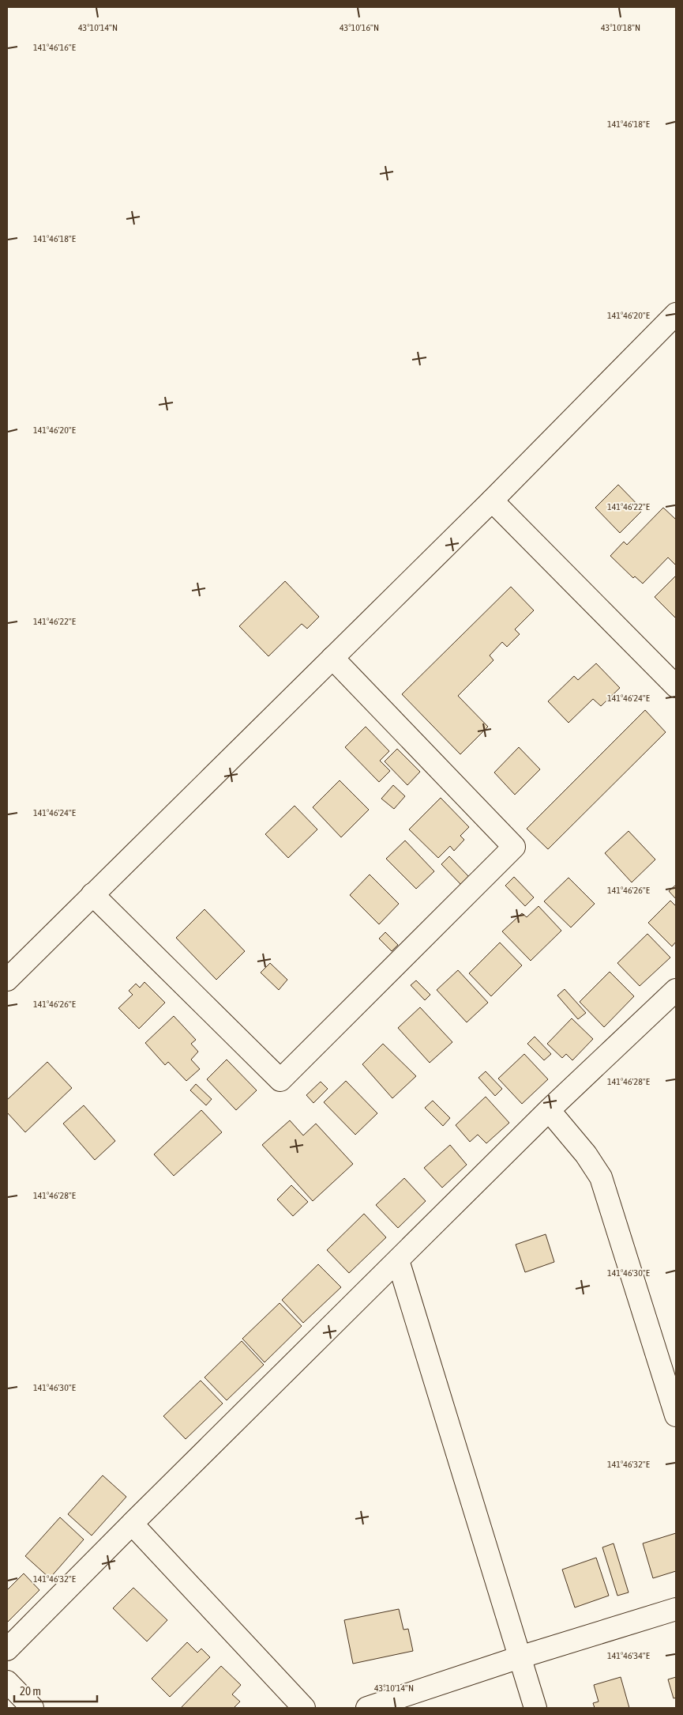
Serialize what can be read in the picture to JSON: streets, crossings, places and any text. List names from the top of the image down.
{
  "scale_bar": "20 m",
  "coordinates": [
    "43°10'14\"N",
    "43°10'16\"N",
    "43°10'18\"N",
    "141°46'16\"E",
    "141°46'18\"E",
    "141°46'20\"E",
    "141°46'22\"E",
    "141°46'24\"E",
    "141°46'26\"E",
    "141°46'28\"E",
    "141°46'30\"E",
    "141°46'32\"E",
    "141°46'34\"E"
  ]
}
